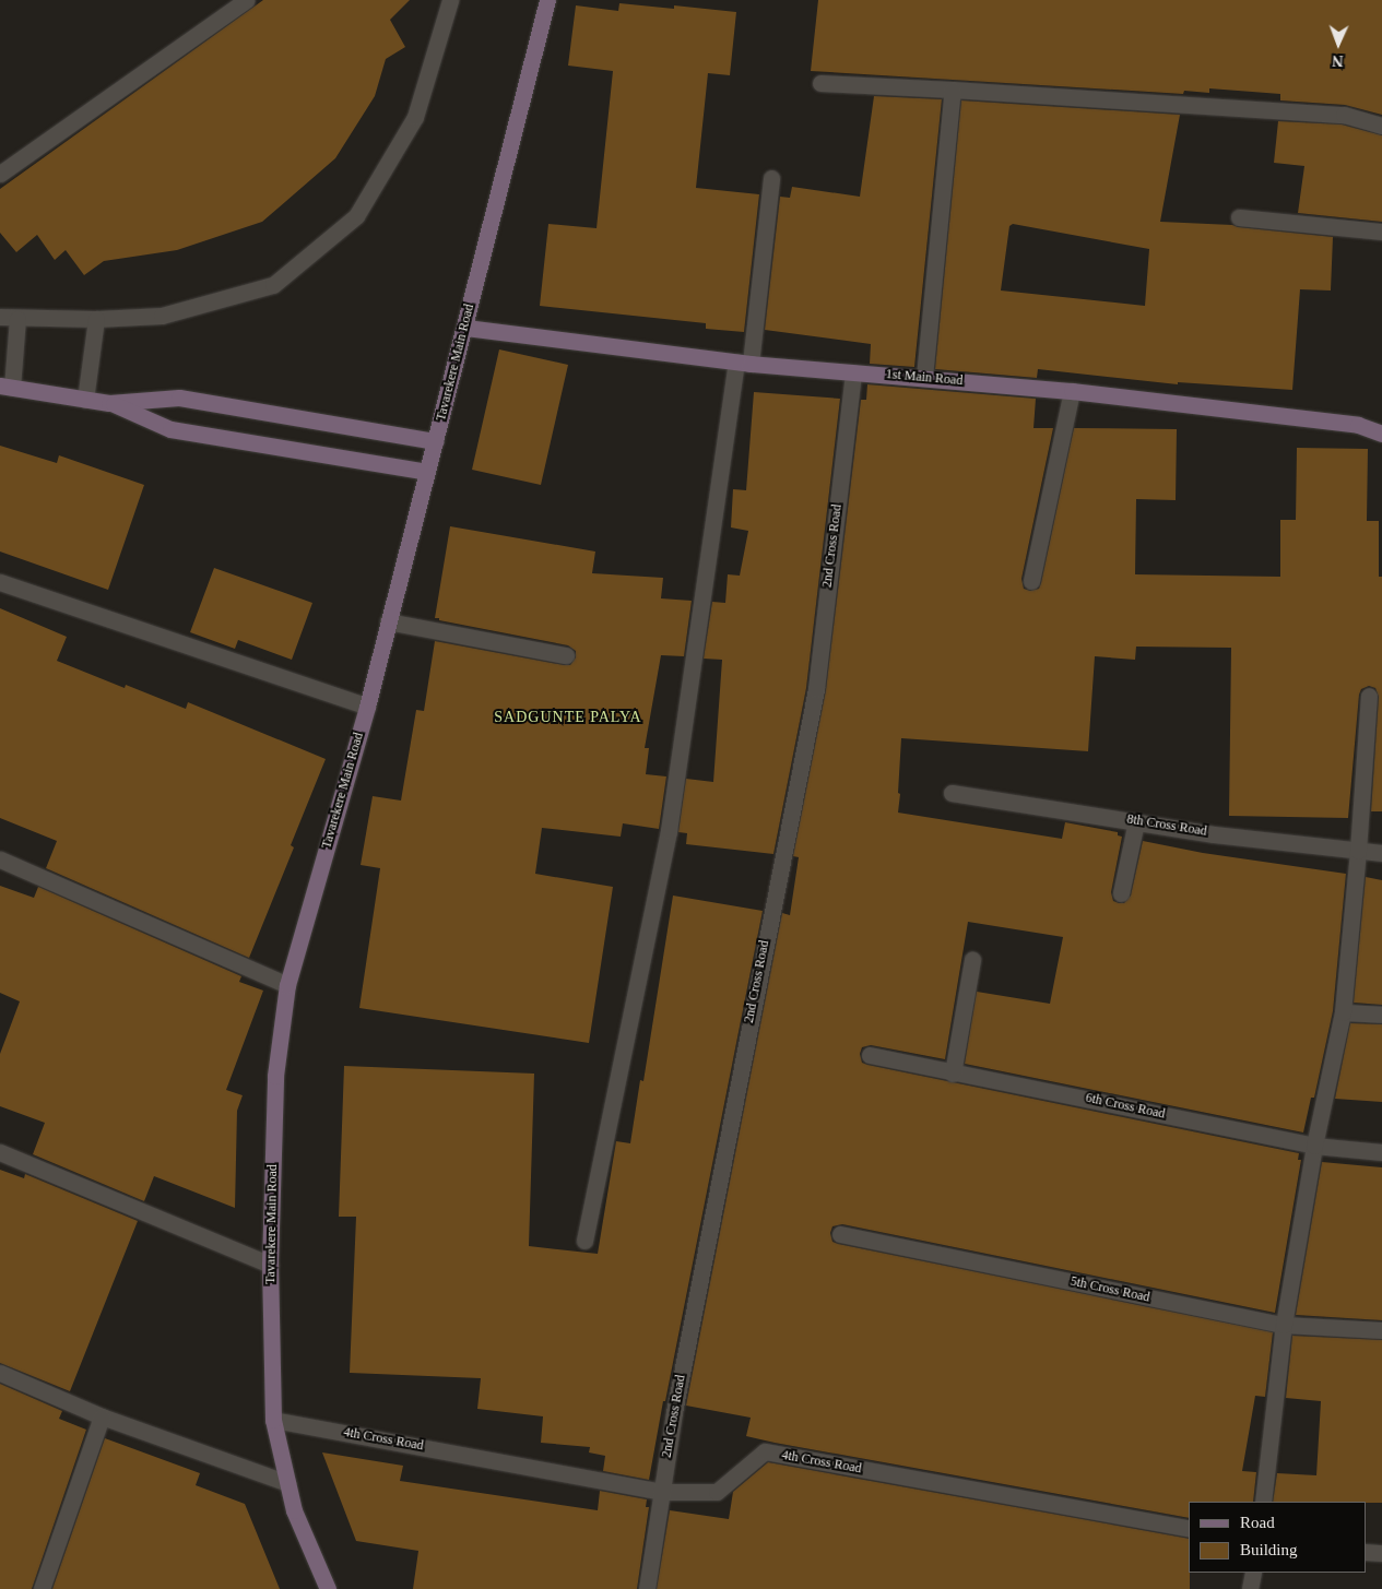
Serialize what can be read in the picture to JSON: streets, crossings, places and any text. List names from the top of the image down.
{
  "streets": {
    "main road": ["Tavarekere Main Road", "1st Main Road"],
    "street": [
      "2nd Cross Road",
      "8th Cross Road",
      "6th Cross Road",
      "5th Cross Road",
      "4th Cross Road"
    ]
  },
  "crossings": [
    ["Tavarekere Main Road", "1st Main Road"],
    ["Tavarekere Main Road", "4th Cross Road"],
    ["1st Main Road", "2nd Cross Road"],
    ["2nd Cross Road", "4th Cross Road"]
  ],
  "districts": ["SADGUNTE PALYA"],
  "legend": ["Road", "Building"],
  "north": "bottom"
}
